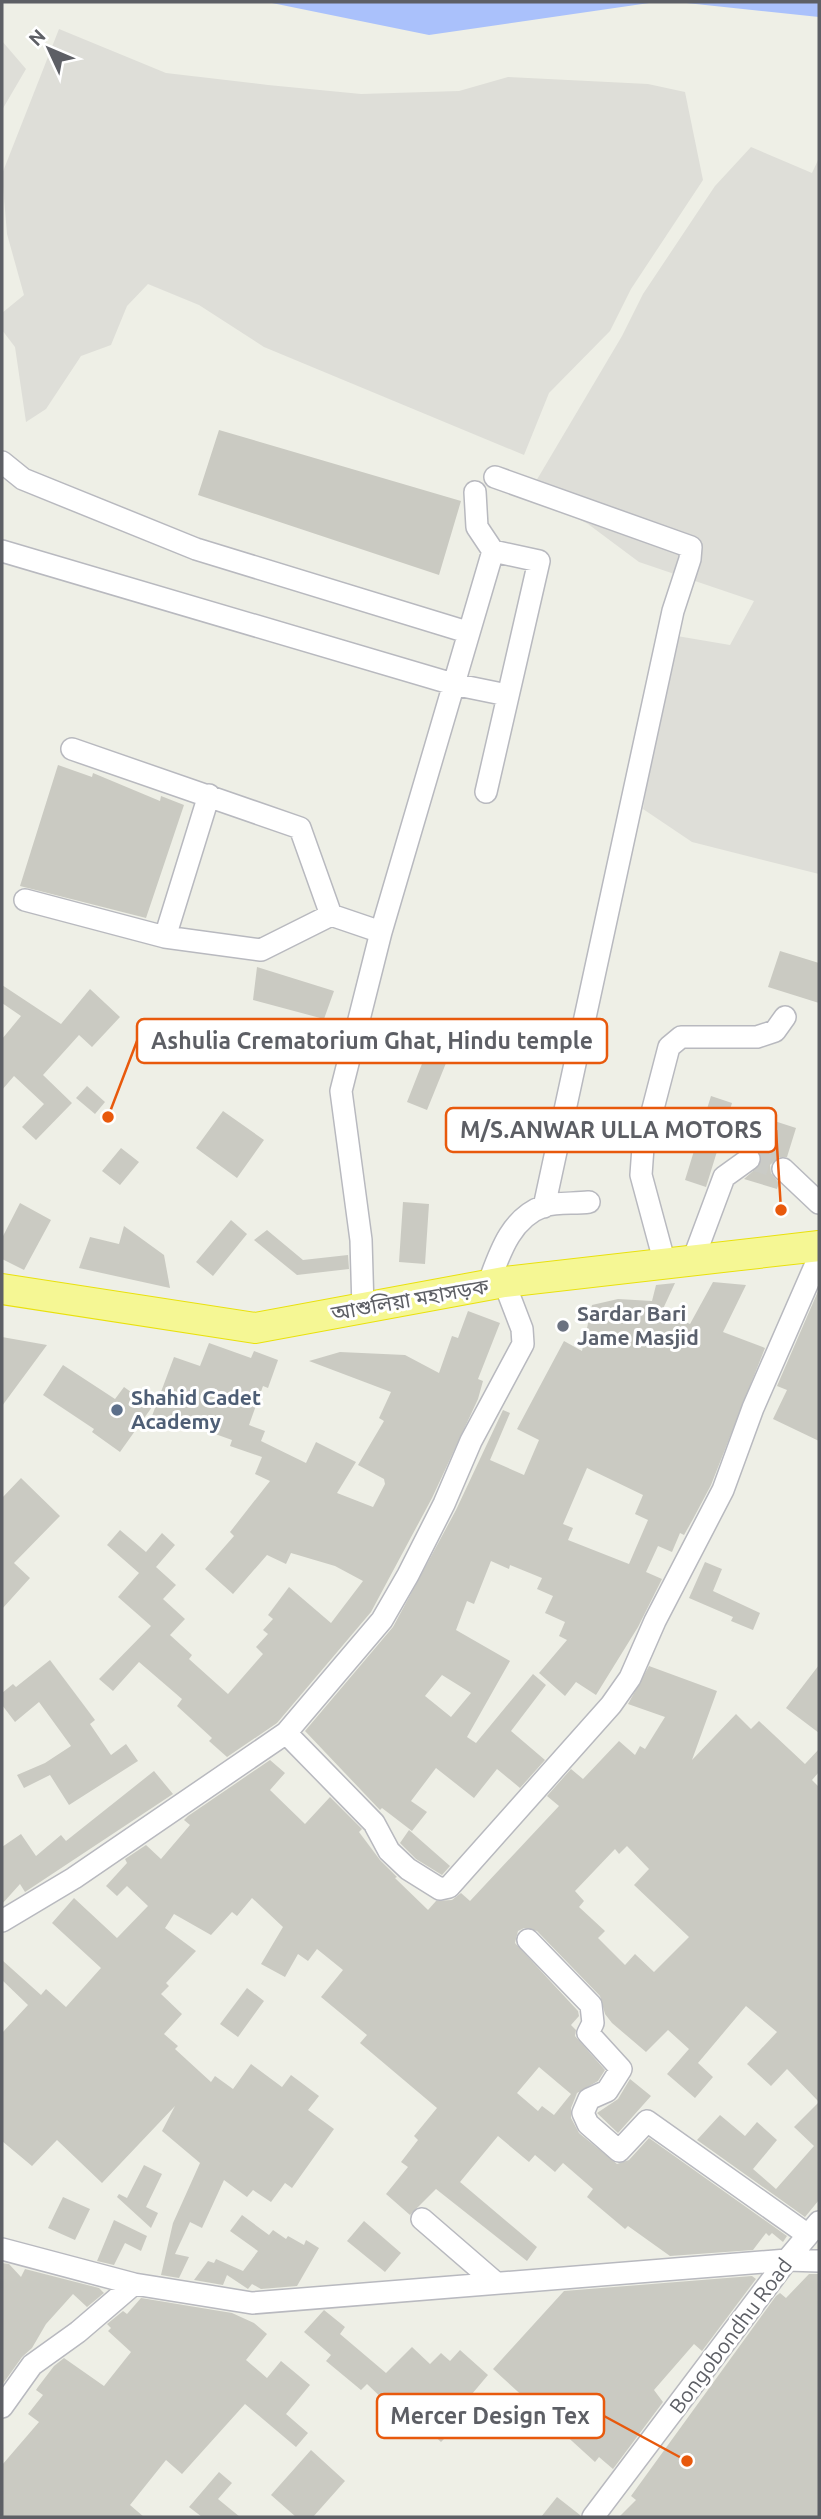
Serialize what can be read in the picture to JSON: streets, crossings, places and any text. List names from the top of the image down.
{
  "streets": {
    "highway": ["আশুলিয়া মহাসড়ক"],
    "street": ["Bongobondhu Road"]
  },
  "places": [
    "Ashulia Crematorium Ghat, Hindu temple",
    "M/S.ANWAR ULLA MOTORS",
    "Sardar Bari Jame Masjid",
    "Shahid Cadet Academy",
    "Mercer Design Tex"
  ],
  "north": "top left"
}
